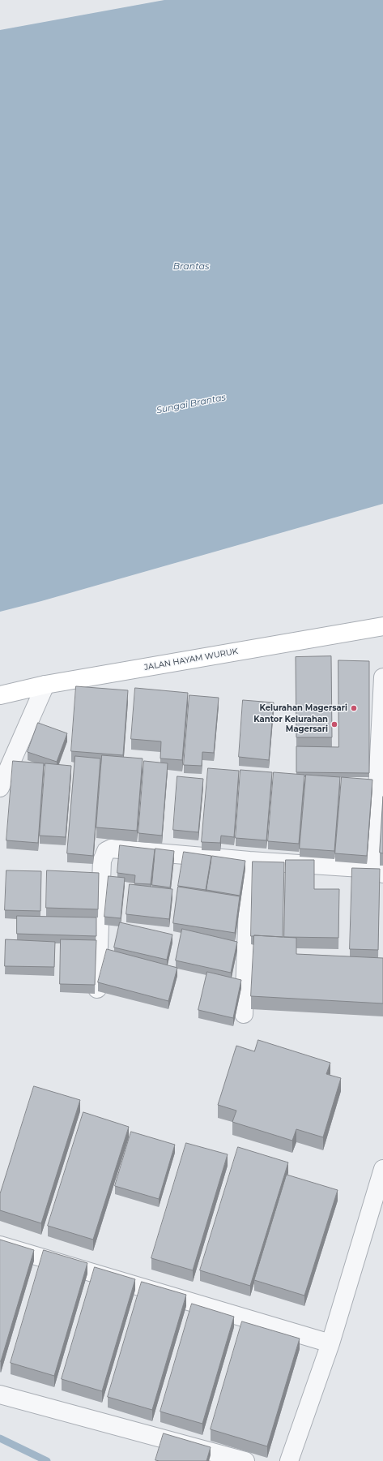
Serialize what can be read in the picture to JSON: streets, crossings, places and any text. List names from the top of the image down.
{
  "streets": {
    "main road": ["JALAN HAYAM WURUK"]
  },
  "water": ["Brantas", "Sungai Brantas"],
  "places": ["Kelurahan Magersari", "Kantor Kelurahan Magersari"]
}
